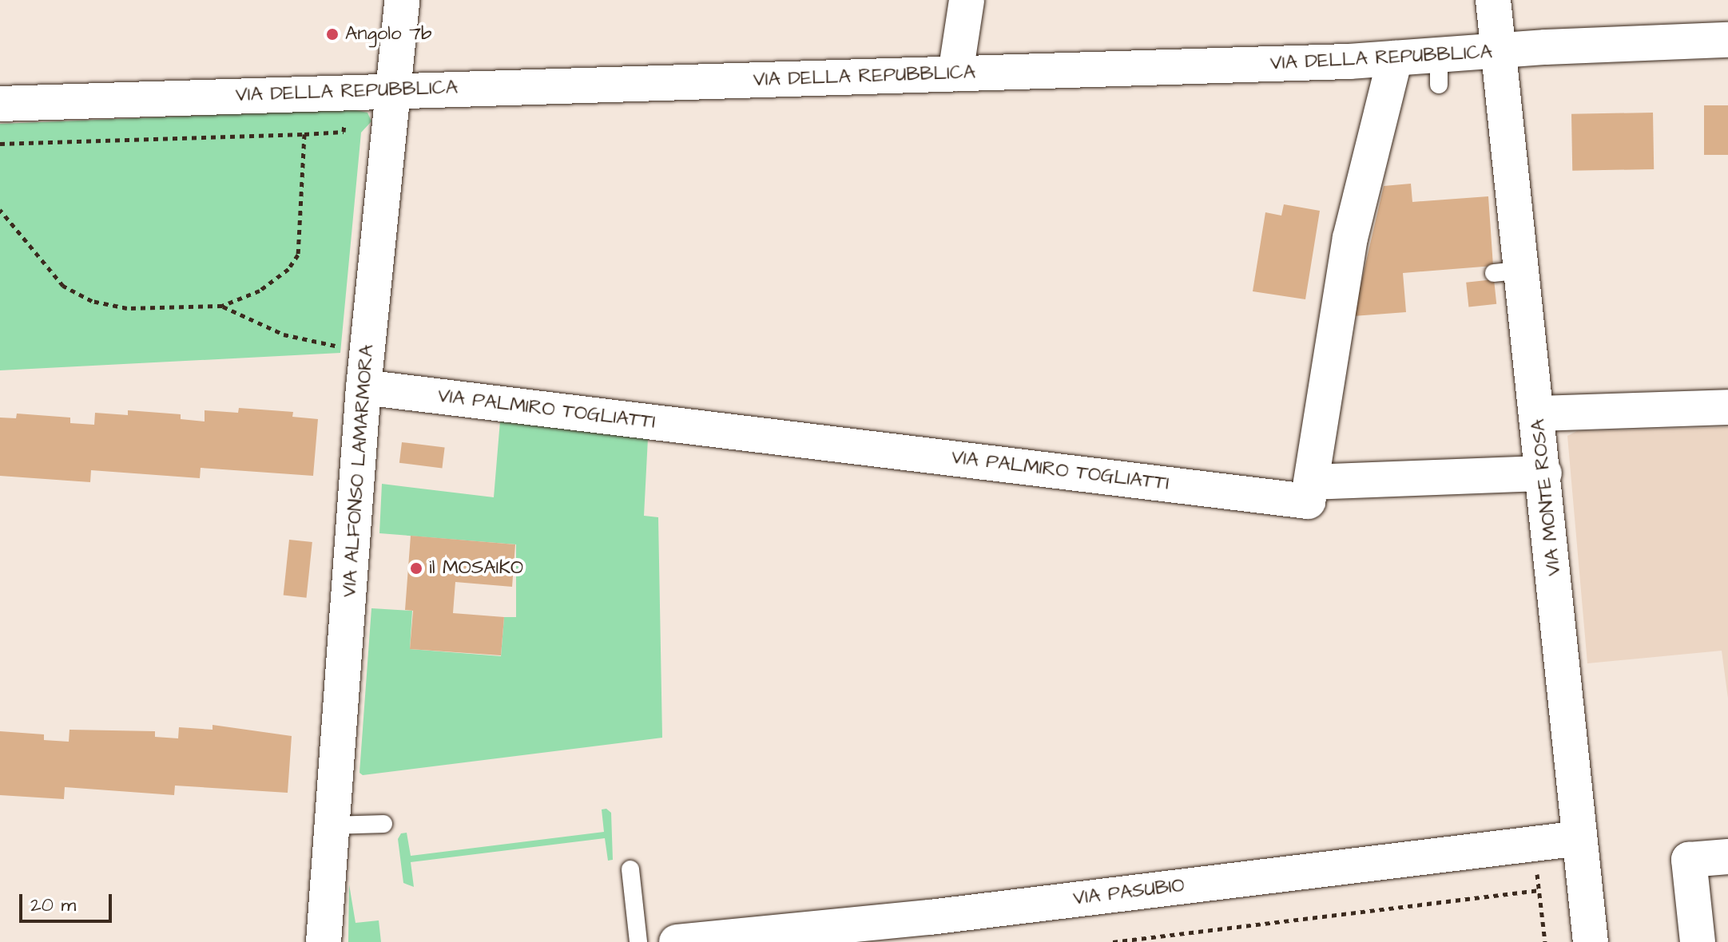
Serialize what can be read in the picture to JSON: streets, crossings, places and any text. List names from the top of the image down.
{
  "streets": {
    "street": [
      "VIA DELLA REPUBBLICA",
      "VIA PALMIRO TOGLIATTI",
      "VIA ALFONSO LAMARMORA",
      "VIA MONTE ROSA",
      "VIA PASUBIO"
    ]
  },
  "crossings": [
    ["VIA DELLA REPUBBLICA", "VIA ALFONSO LAMARMORA"],
    ["VIA DELLA REPUBBLICA", "VIA MONTE ROSA"],
    ["VIA PALMIRO TOGLIATTI", "VIA ALFONSO LAMARMORA"],
    ["VIA MONTE ROSA", "VIA PASUBIO"]
  ],
  "places": ["Angolo 7b", "il MOSAIKO"],
  "scale_bar": "20 m"
}
